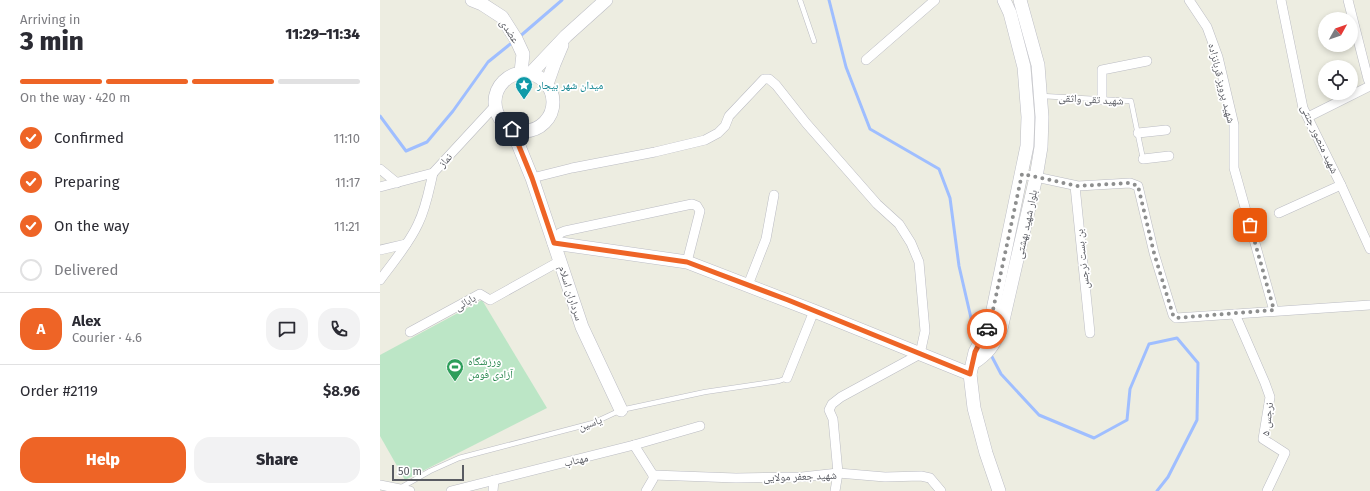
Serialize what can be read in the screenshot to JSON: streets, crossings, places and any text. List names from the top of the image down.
{
  "streets": {
    "street": [
      "عضدی",
      "شهید پرویز قربانزاده",
      "شهید منصور جنتی",
      "نماز",
      "بلوار شهید بهشتی",
      "بن بست نرجس",
      "سرداران اسلام",
      "بابائی",
      "نرجس ۵",
      "مهتاب",
      "شهید جعفر مولایی"
    ],
    "lane": ["شهید تقی واثقی", "یاسین"]
  },
  "crossings": [
    ["عضدی", "نماز"],
    ["عضدی", "سرداران اسلام"],
    ["شهید تقی واثقی", "بلوار شهید بهشتی"],
    ["نماز", "سرداران اسلام"],
    ["سرداران اسلام", "بابائی"],
    ["سرداران اسلام", "یاسین"]
  ],
  "places": {
    "place": ["میدان شهر بیجار"],
    "sports": ["ورزشگاه آزادی فومن"]
  },
  "scale_bar": "50 m",
  "north": "top right",
  "page": {
    "heading": ["3 min", "Arriving in", "11:29–11:34"],
    "panel": [
      "Alex",
      "Courier · 4.6",
      "Order #2119",
      "$8.96"
    ],
    "bar": "On the way · 420 m",
    "list": [
      ["Confirmed", "11:10"],
      ["Preparing", "11:17"],
      ["On the way", "11:21"],
      "Delivered"
    ],
    "round": "A",
    "buttons": ["Help", "Share"],
    "scale": "50 m"
  }
}
